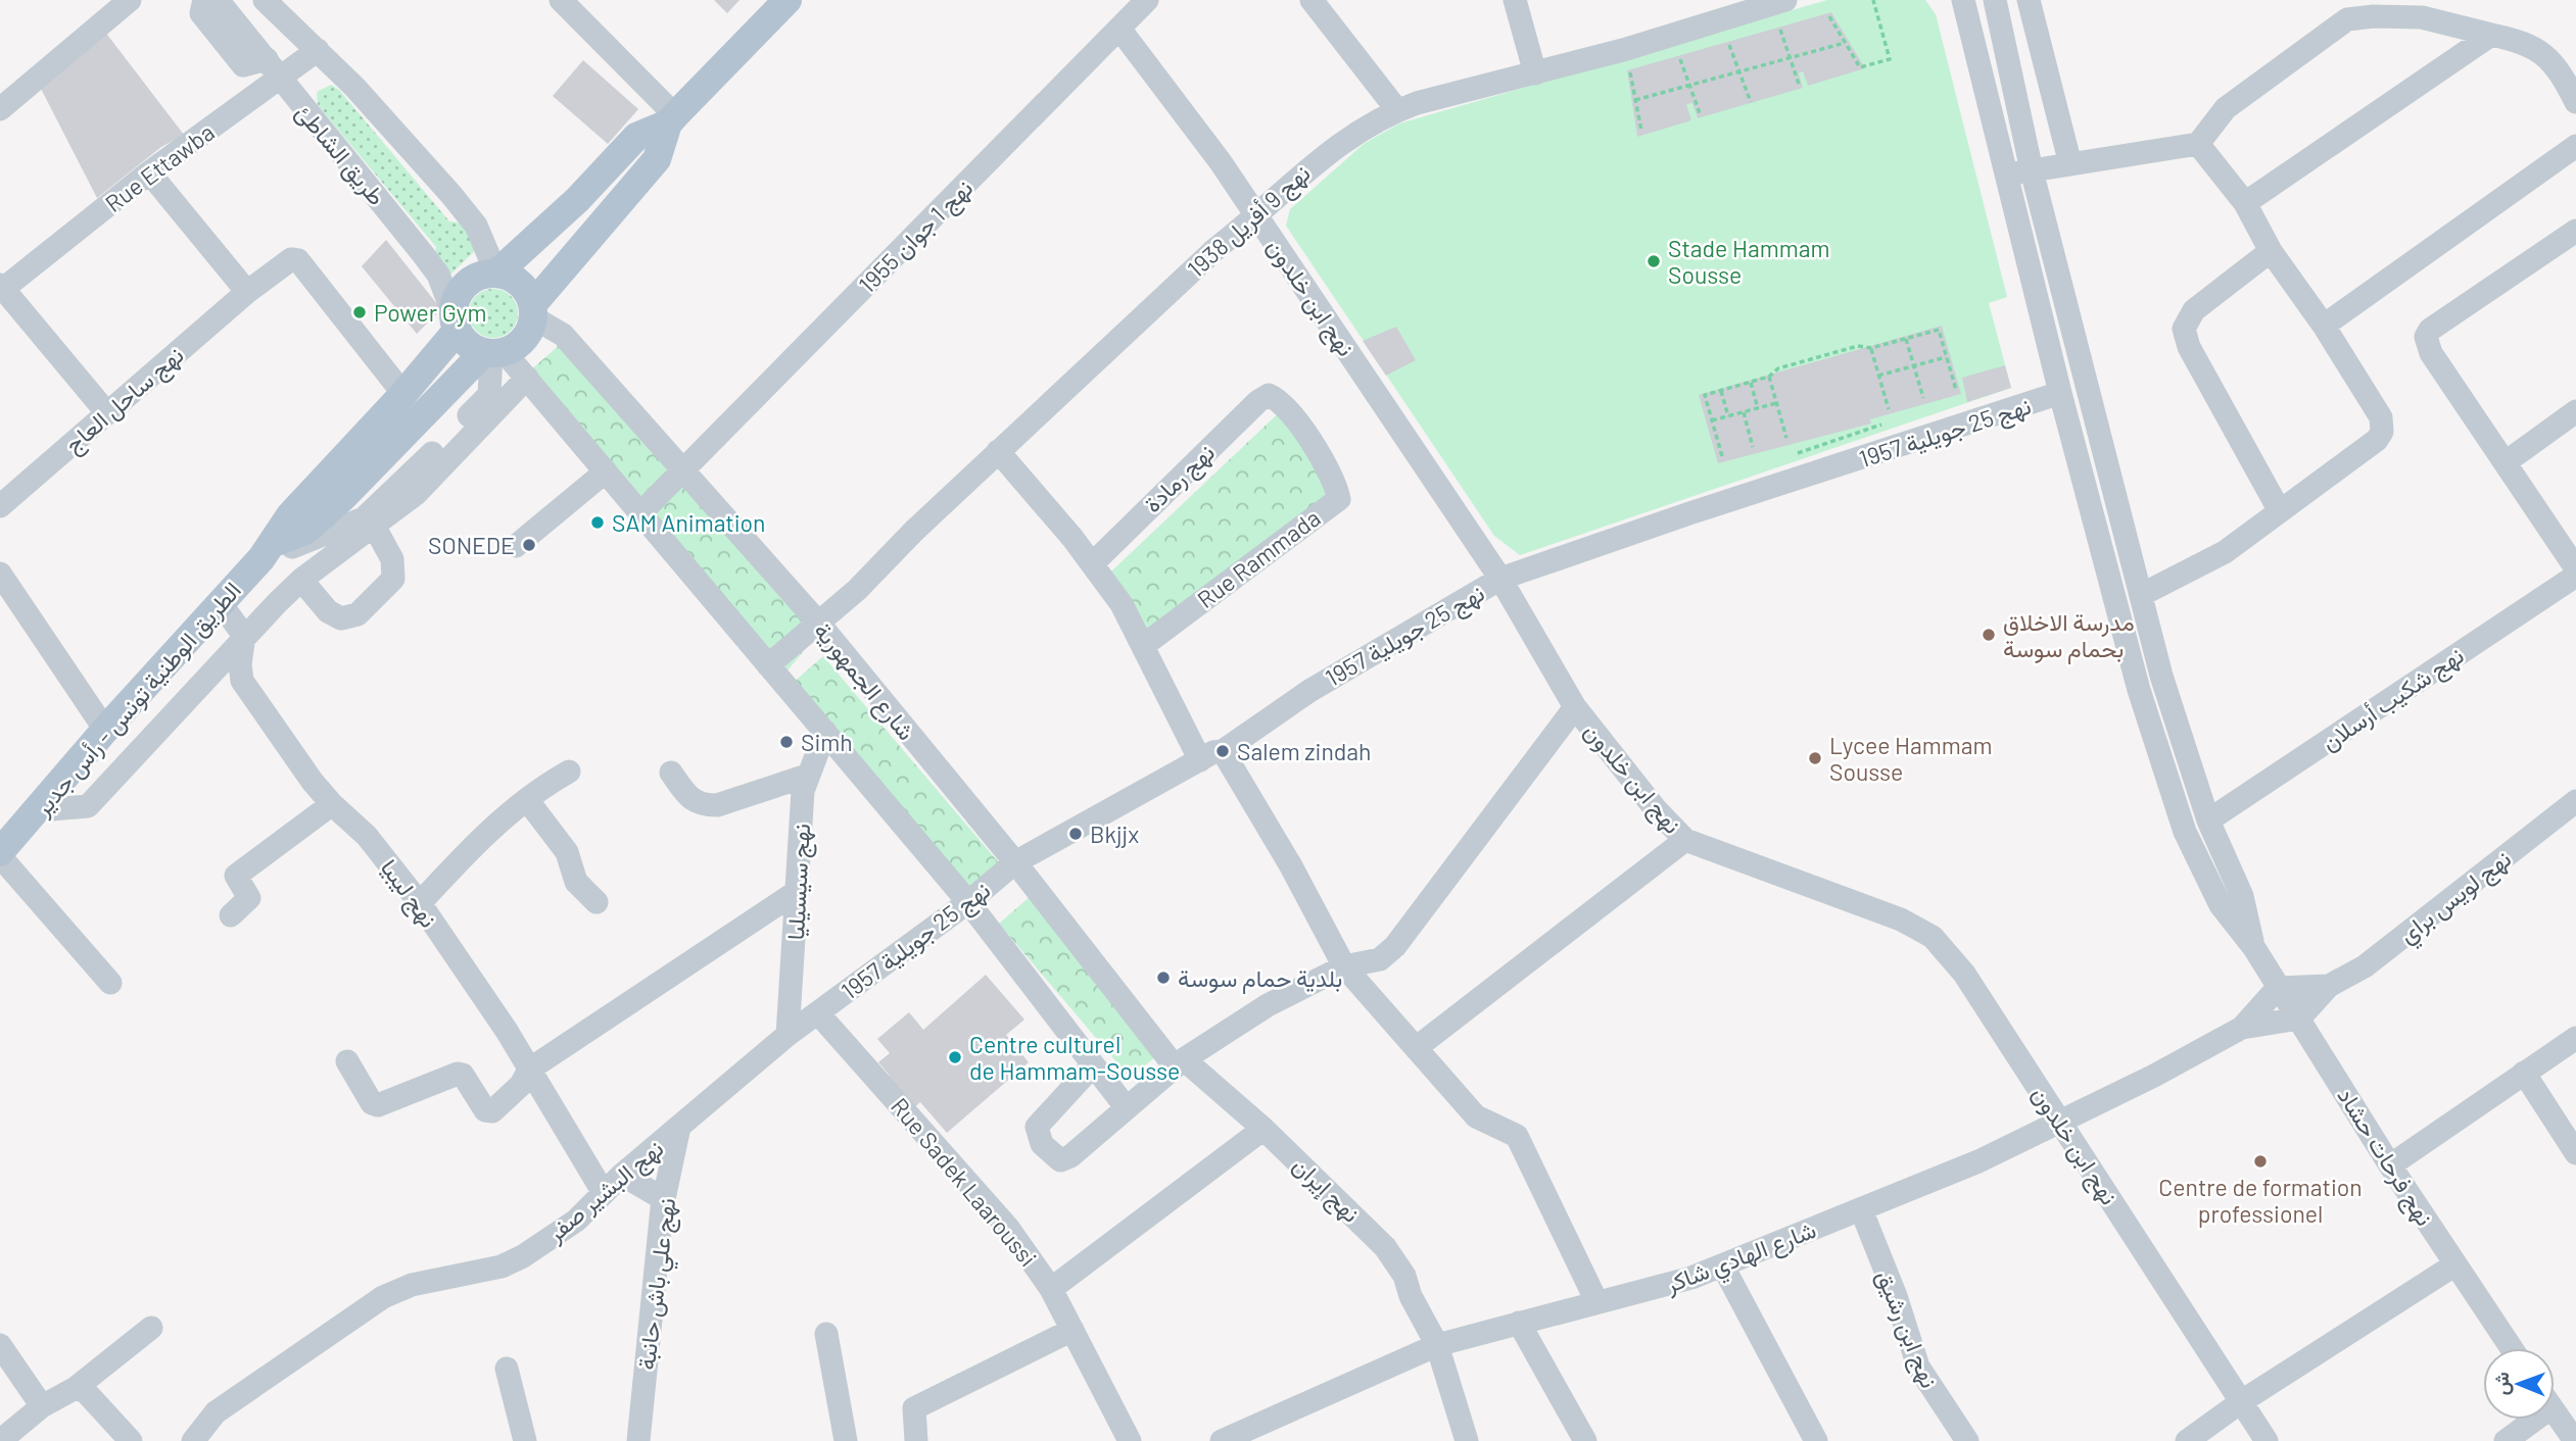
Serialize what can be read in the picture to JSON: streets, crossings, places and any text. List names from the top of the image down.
{
  "streets": {
    "main road": ["الطريق الوطنية تونس - رأس جدير"],
    "street": [
      "طريق الشاطئ",
      "Rue Ettawba",
      "نهج 9 أفريل 1938",
      "نهج 1 جوان 1955",
      "نهج ابن خلدون",
      "نهج ساحل العاج",
      "نهج 25 جويلية 1957",
      "نهج رمادة",
      "Rue Rammada",
      "شارع الجمهورية",
      "نهج شكيب أرسلان",
      "نهج سيسيليا",
      "نهج ليبيا",
      "نهج لويس براي",
      "نهج فرحات حشاد",
      "Rue Sadek Laaroussi",
      "نهج إيران",
      "نهج البشير صفر",
      "شارع الهادي شاكر",
      "نهج علي باش حانبة",
      "نهج ابن رشيق"
    ]
  },
  "crossings": [
    ["طريق الشاطئ", "Rue Ettawba"],
    ["طريق الشاطئ", "شارع الجمهورية"],
    ["طريق الشاطئ", "الطريق الوطنية تونس - رأس جدير"],
    ["نهج 9 أفريل 1938", "نهج ابن خلدون"],
    ["نهج 9 أفريل 1938", "شارع الجمهورية"],
    ["نهج 1 جوان 1955", "نهج ابن خلدون"],
    ["نهج 1 جوان 1955", "شارع الجمهورية"],
    ["نهج ابن خلدون", "نهج 25 جويلية 1957"],
    ["نهج ابن خلدون", "شارع الهادي شاكر"],
    ["نهج ساحل العاج", "الطريق الوطنية تونس - رأس جدير"],
    ["نهج 25 جويلية 1957", "شارع الجمهورية"],
    ["نهج 25 جويلية 1957", "Rue Sadek Laaroussi"],
    ["نهج 25 جويلية 1957", "نهج البشير صفر"],
    ["نهج رمادة", "Rue Rammada"],
    ["شارع الجمهورية", "الطريق الوطنية تونس - رأس جدير"],
    ["شارع الجمهورية", "نهج إيران"],
    ["نهج سيسيليا", "نهج البشير صفر"],
    ["نهج ليبيا", "نهج البشير صفر"],
    ["نهج فرحات حشاد", "شارع الهادي شاكر"],
    ["Rue Sadek Laaroussi", "نهج البشير صفر"],
    ["نهج إيران", "شارع الهادي شاكر"],
    ["نهج البشير صفر", "نهج علي باش حانبة"],
    ["شارع الهادي شاكر", "نهج ابن رشيق"]
  ],
  "places": [
    "Stade Hammam Sousse",
    "Power Gym",
    "SAM Animation",
    "SONEDE",
    "مدرسة الاخلاق بحمام سوسة",
    "Simh",
    "Salem zindah",
    "Lycee Hammam Sousse",
    "Bkjjx",
    "بلدية حمام سوسة",
    "Centre culturel de Hammam-Sousse",
    "Centre de formation professionel"
  ],
  "north": "left"
}
